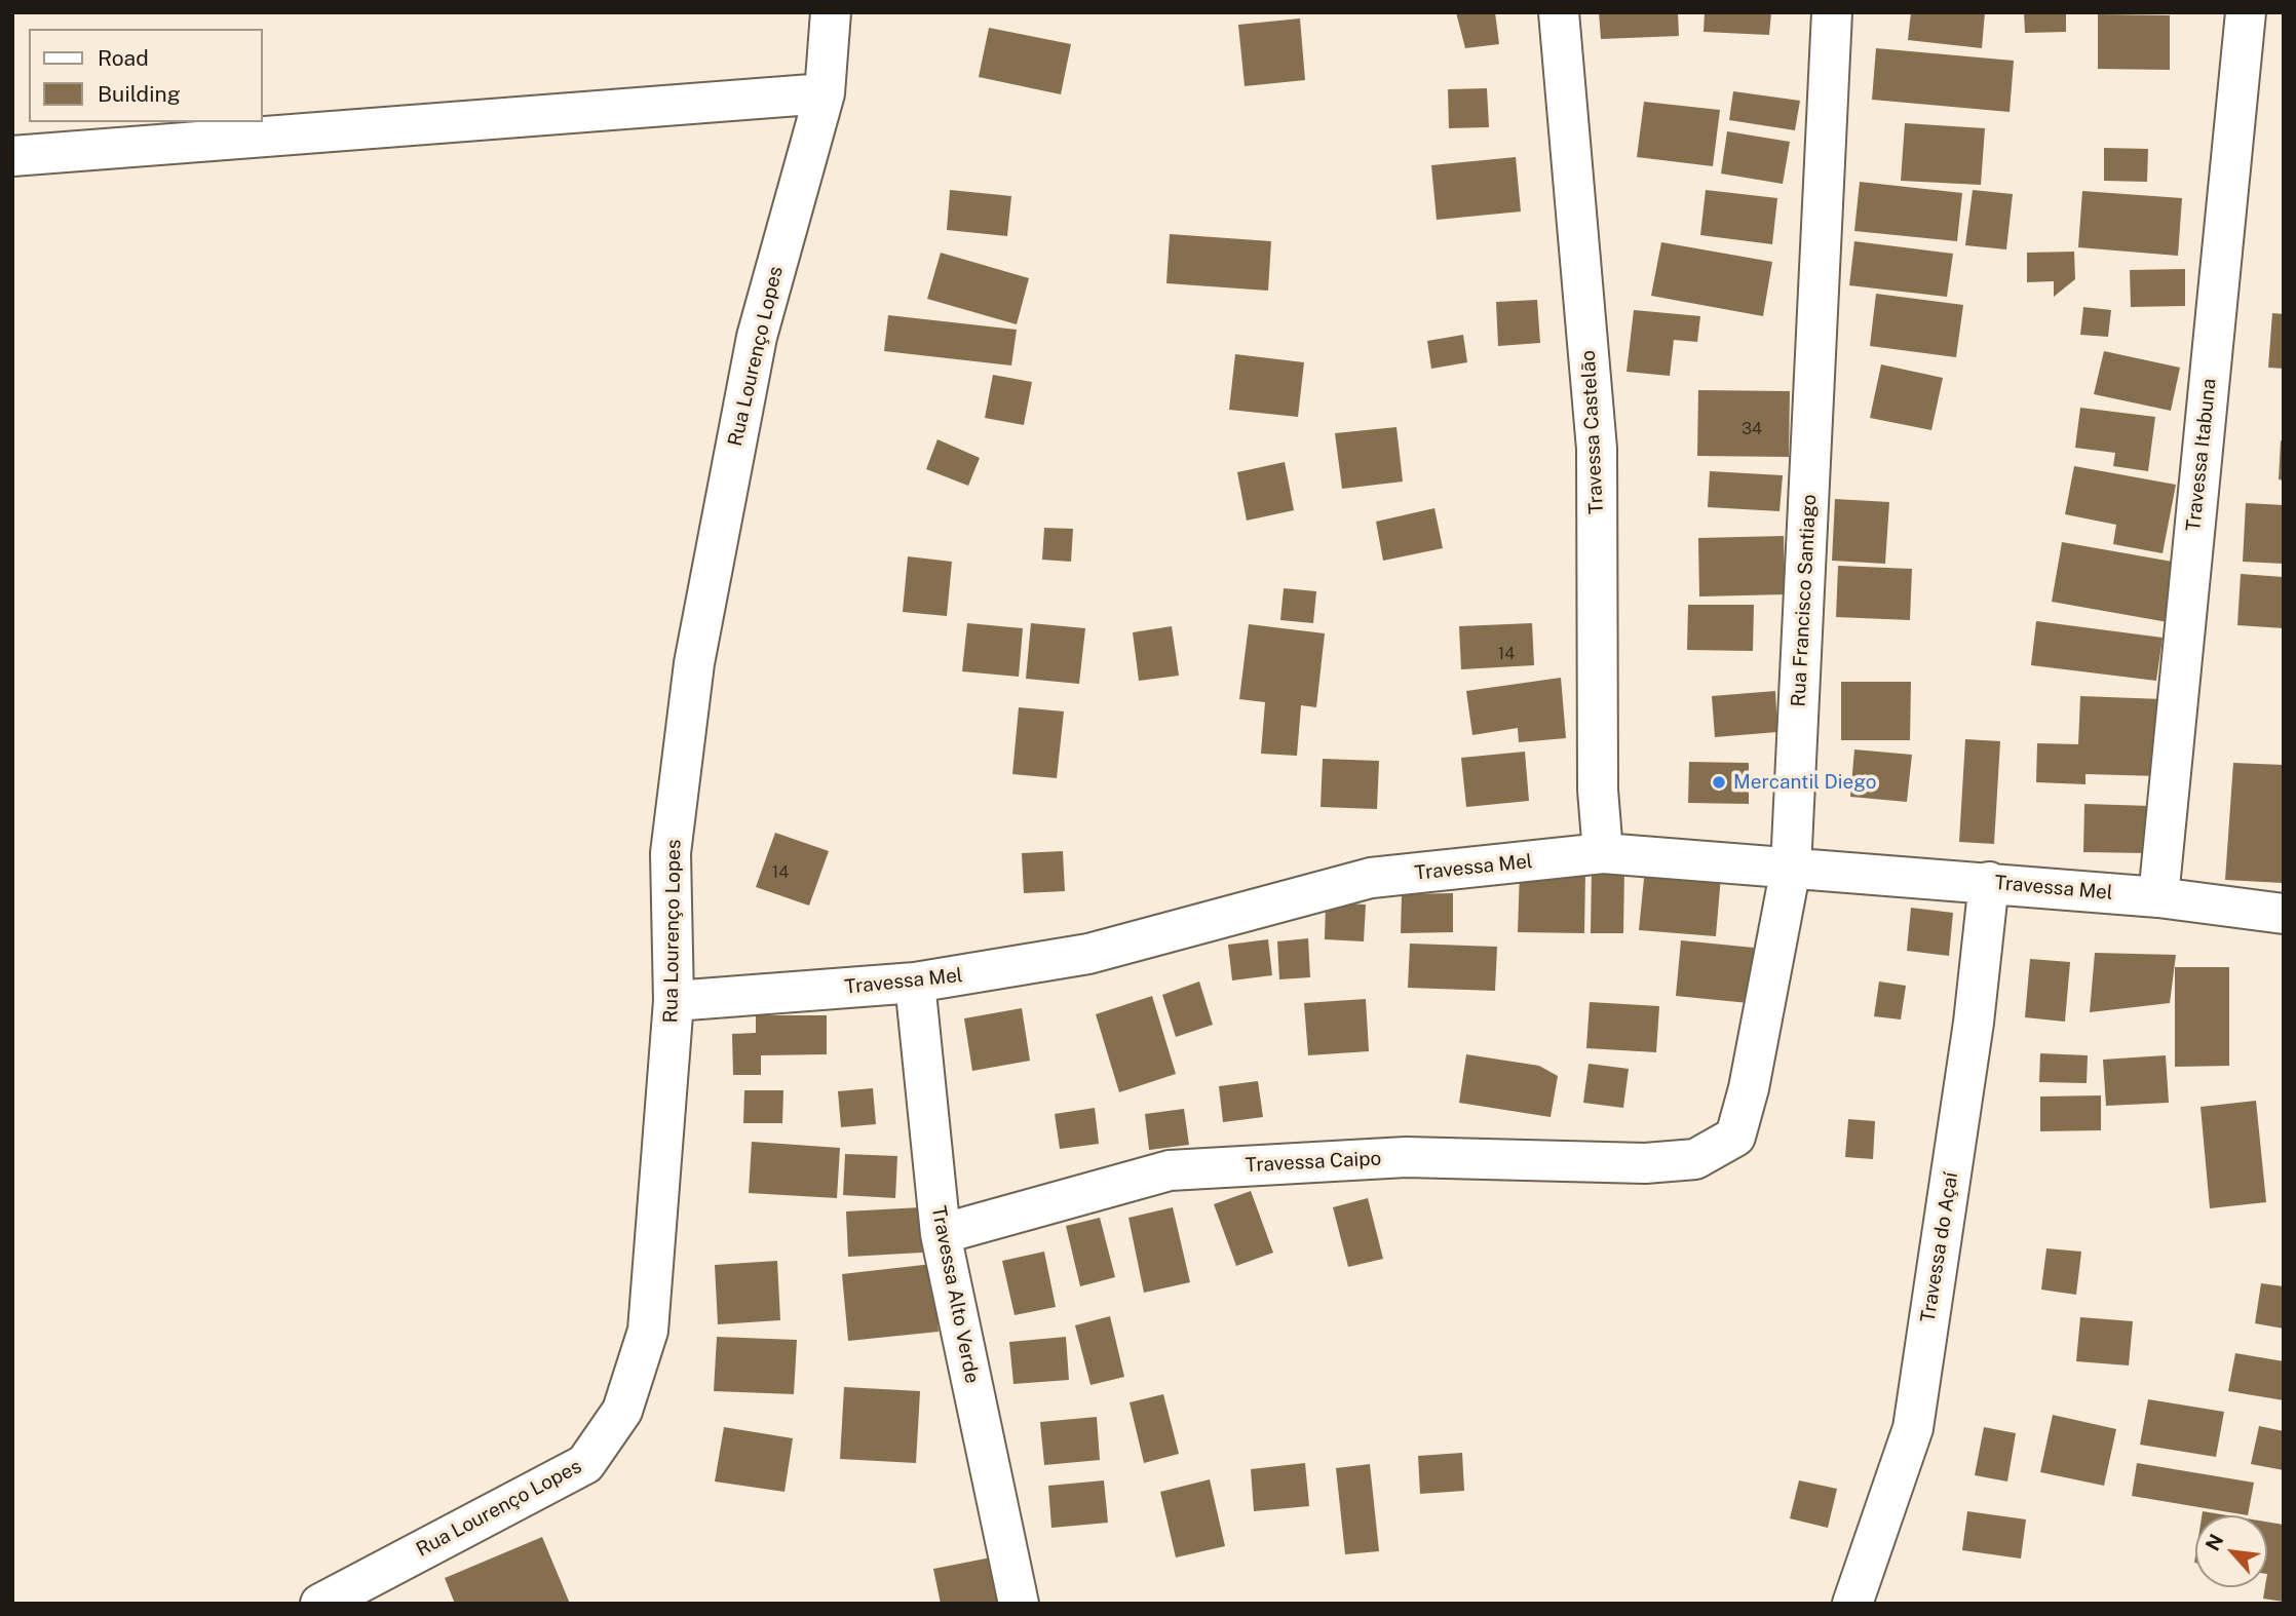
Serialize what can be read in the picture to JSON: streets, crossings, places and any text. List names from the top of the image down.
{
  "streets": {
    "street": [
      "Rua Lourenço Lopes",
      "Travessa Castelão",
      "Travessa Itabuna",
      "Rua Francisco Santiago",
      "Travessa Mel",
      "Travessa Caipo",
      "Travessa do Açaí",
      "Travessa Alto Verde"
    ]
  },
  "crossings": [
    ["Rua Lourenço Lopes", "Travessa Mel"],
    ["Travessa Castelão", "Travessa Mel"],
    ["Travessa Itabuna", "Travessa Mel"],
    ["Rua Francisco Santiago", "Travessa Mel"],
    ["Rua Francisco Santiago", "Travessa Caipo"],
    ["Travessa Mel", "Travessa do Açaí"],
    ["Travessa Mel", "Travessa Alto Verde"],
    ["Travessa Caipo", "Travessa Alto Verde"]
  ],
  "places": ["Mercantil Diego"],
  "house_numbers": ["34", "14", "14"],
  "legend": ["Road", "Building"],
  "north": "top left"
}
